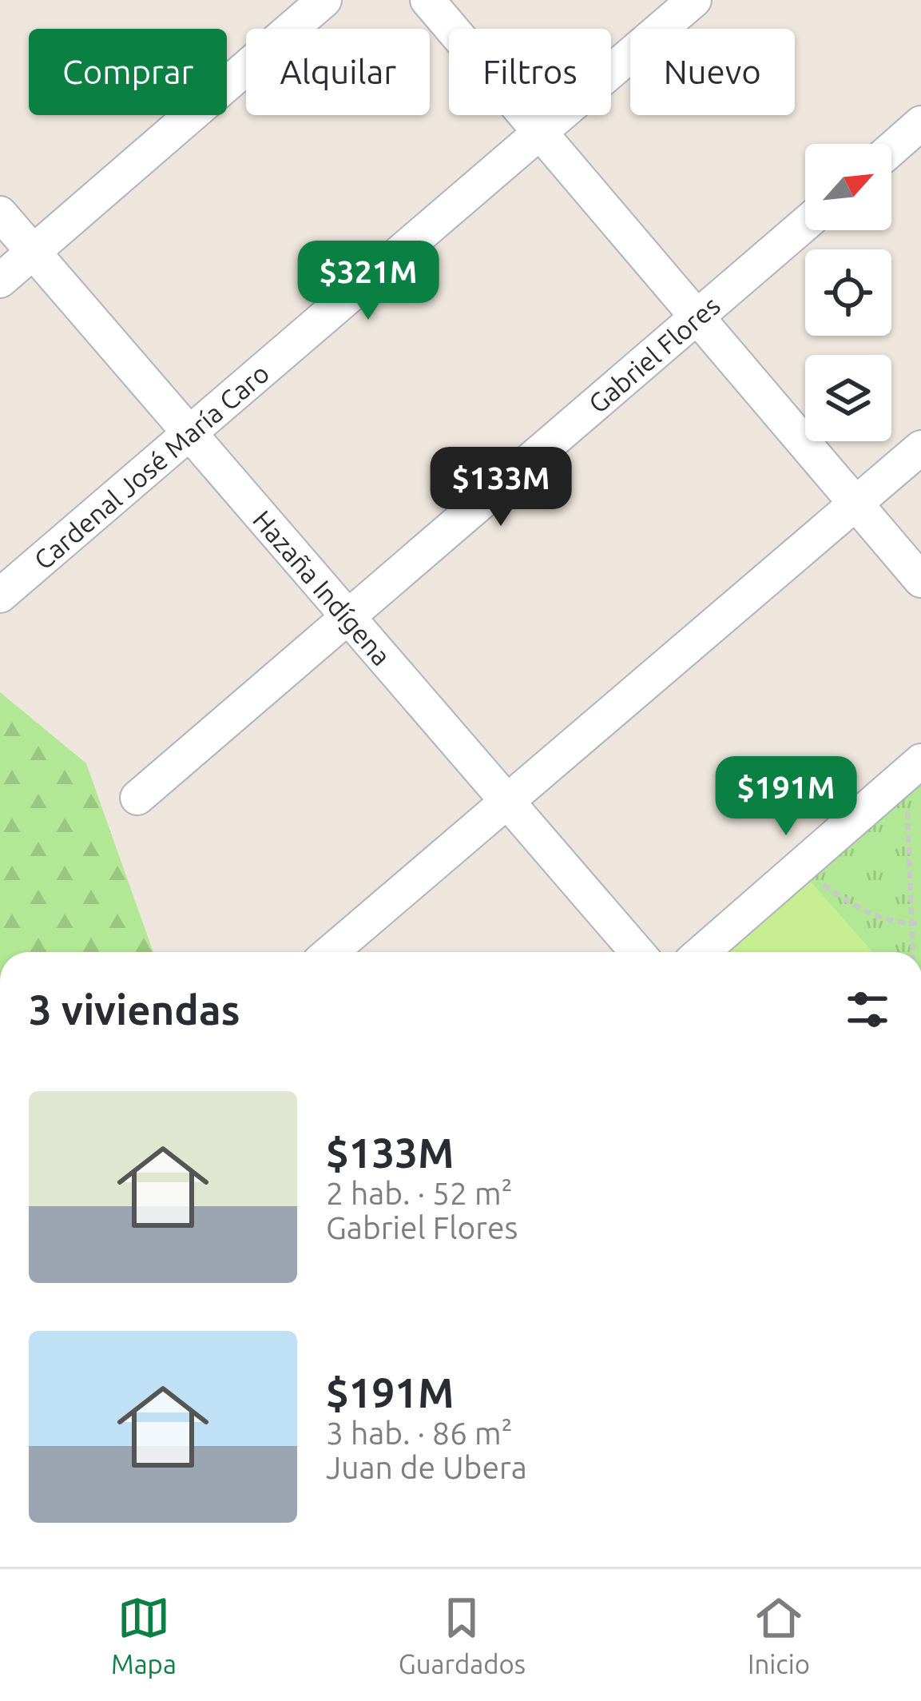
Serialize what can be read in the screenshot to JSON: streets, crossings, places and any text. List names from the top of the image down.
{
  "streets": {
    "street": ["Gabriel Flores", "Cardenal José María Caro", "Hazaña Indígena"]
  },
  "crossings": [
    ["Gabriel Flores", "Hazaña Indígena"],
    ["Cardenal José María Caro", "Hazaña Indígena"]
  ],
  "north": "top right",
  "page": {
    "chip": [
      "Comprar",
      "Alquilar",
      "Filtros",
      "Nuevo"
    ],
    "price": ["$321M", "$133M", "$191M"],
    "heading": "3 viviendas",
    "list": [
      {
        "name": "$133M",
        "note": "2 hab. · 52 m² · Gabriel Flores"
      },
      {
        "name": "$191M",
        "note": "3 hab. · 86 m² · Juan de Ubera"
      }
    ],
    "tabs": ["Mapa", "Guardados", "Inicio"]
  }
}
